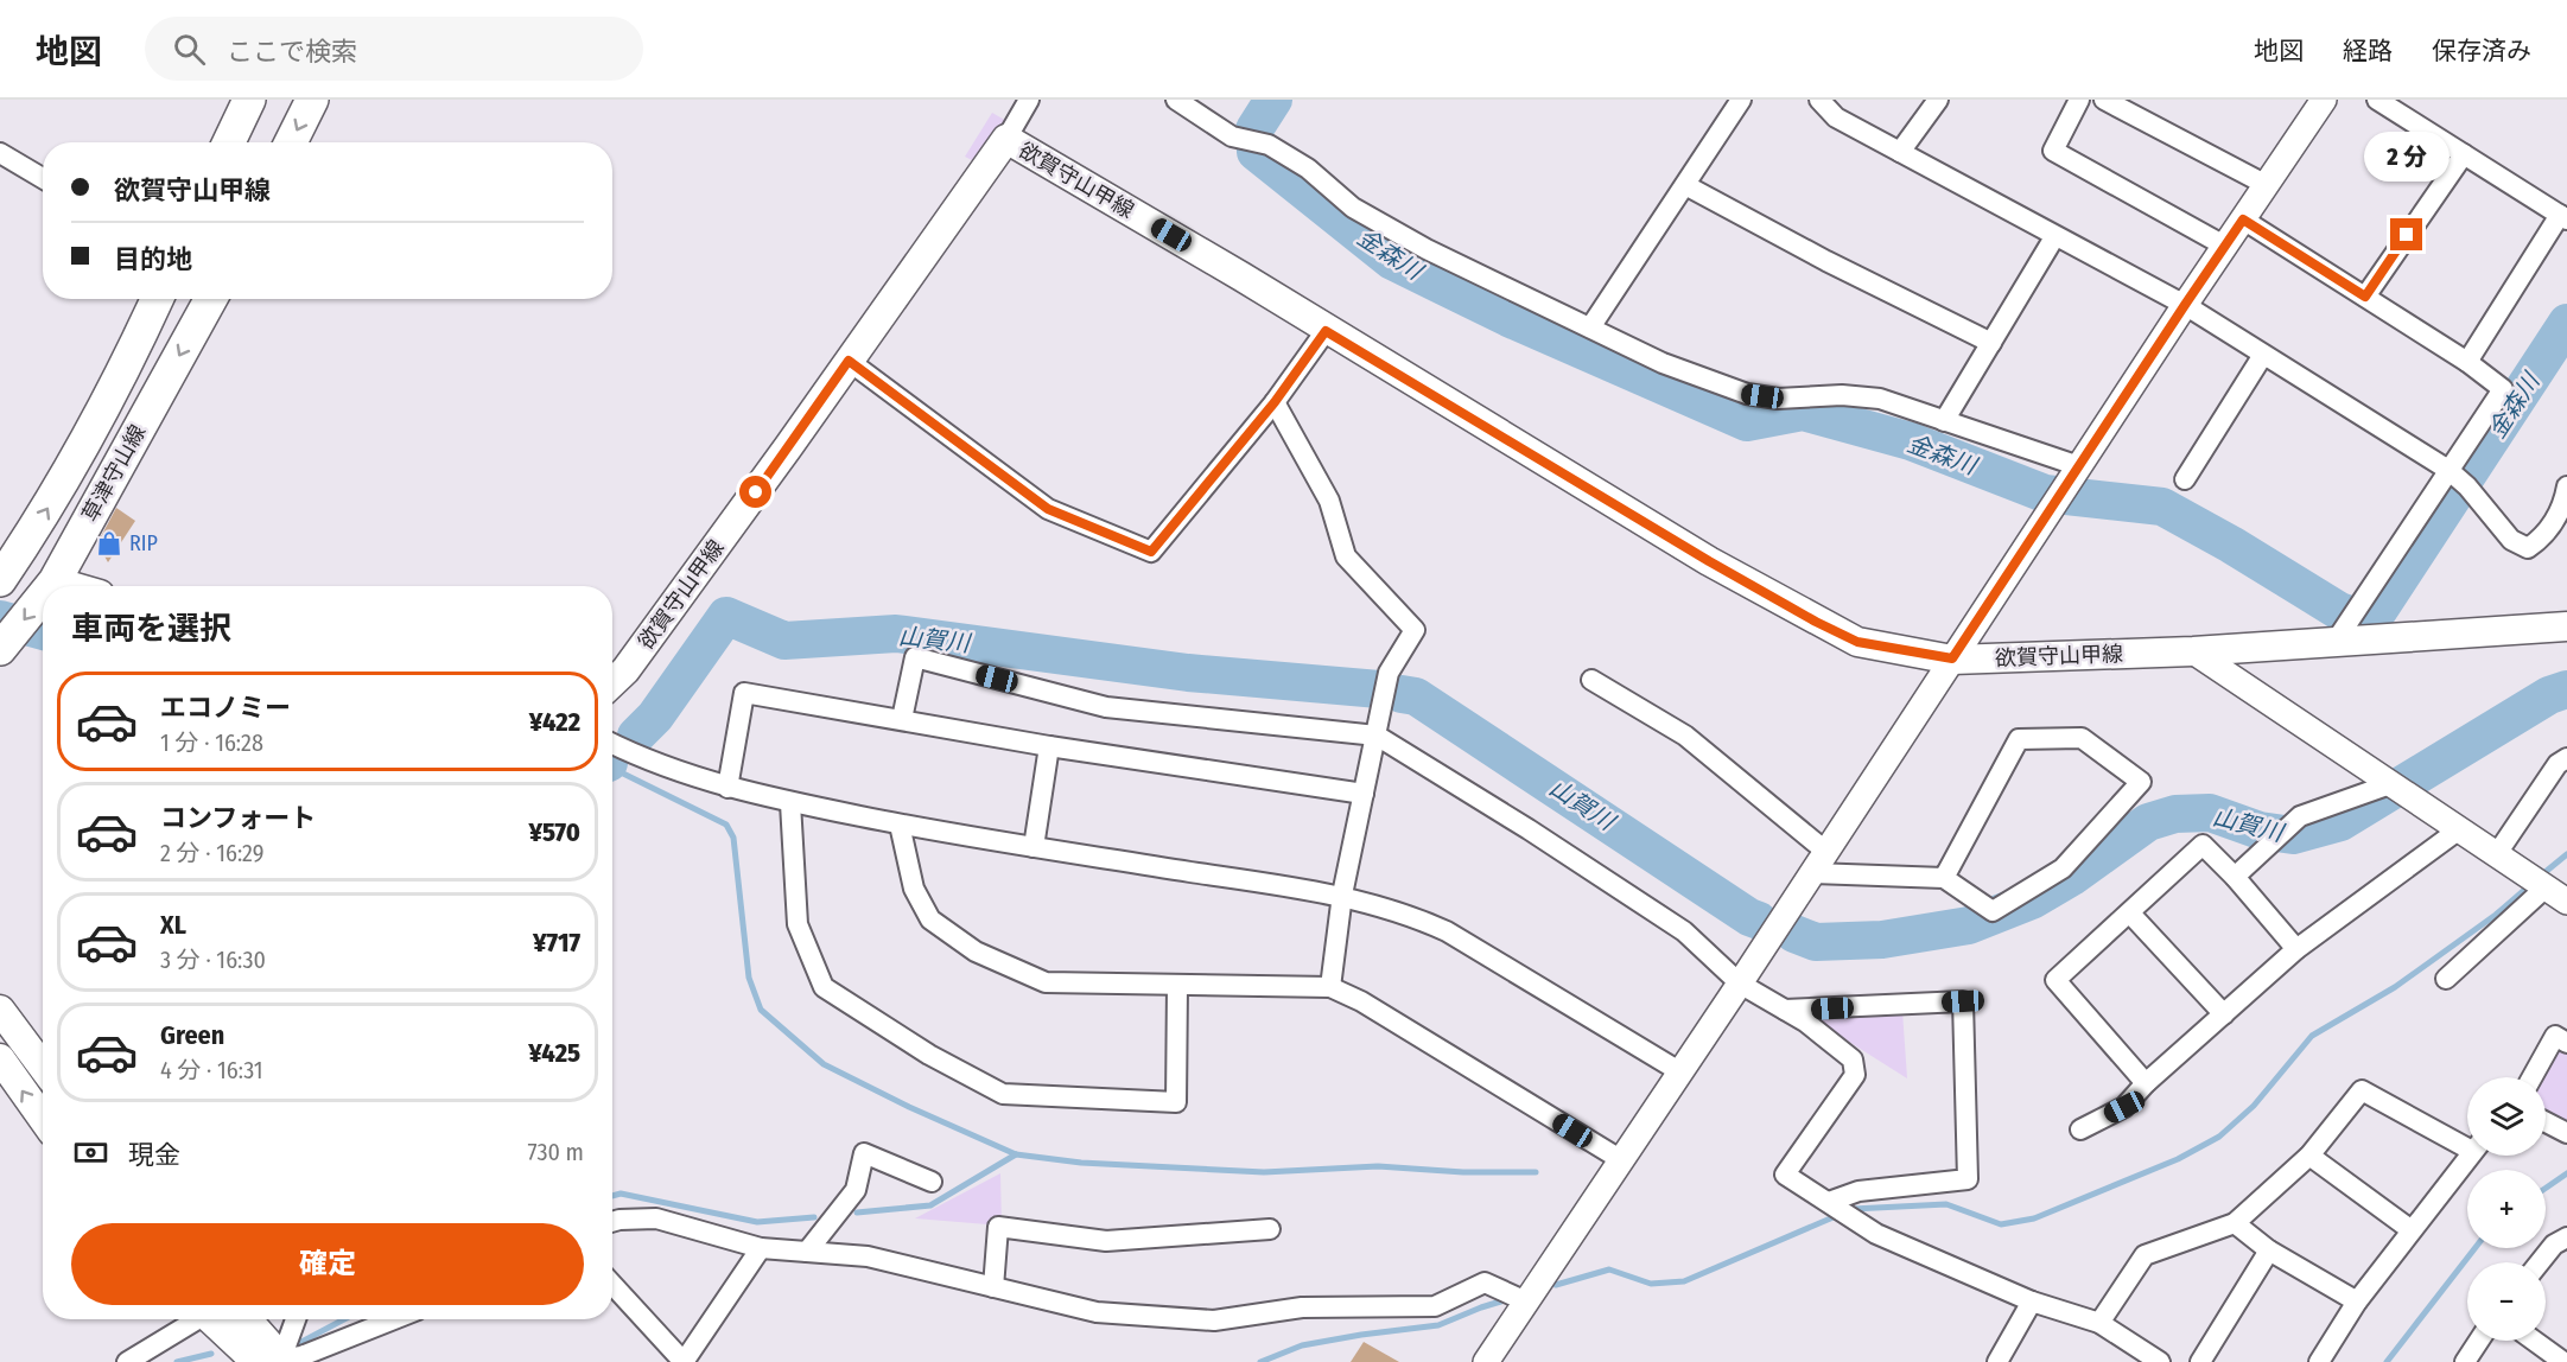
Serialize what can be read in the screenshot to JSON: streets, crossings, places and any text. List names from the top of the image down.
{
  "streets": {
    "main road": ["欲賀守山甲線", "草津守山線"]
  },
  "water": ["金森川", "山賀川"],
  "places": {
    "shop": ["RIP"]
  },
  "page": {
    "header": "地図",
    "search": "ここで検索",
    "nav": ["地図", "経路", "保存済み"],
    "bubble": "2 分",
    "banner": ["欲賀守山甲線", "目的地"],
    "heading": "車両を選択",
    "list": [
      {
        "name": "エコノミー",
        "note": "1 分 · 16:28",
        "value": "¥422"
      },
      {
        "name": "コンフォート",
        "note": "2 分 · 16:29",
        "value": "¥570"
      },
      {
        "name": "XL",
        "note": "3 分 · 16:30",
        "value": "¥717"
      },
      {
        "name": "Green",
        "note": "4 分 · 16:31",
        "value": "¥425"
      }
    ],
    "map_buttons": ["+", "−"],
    "pay": ["現金", "730 m"],
    "buttons": "確定"
  }
}
